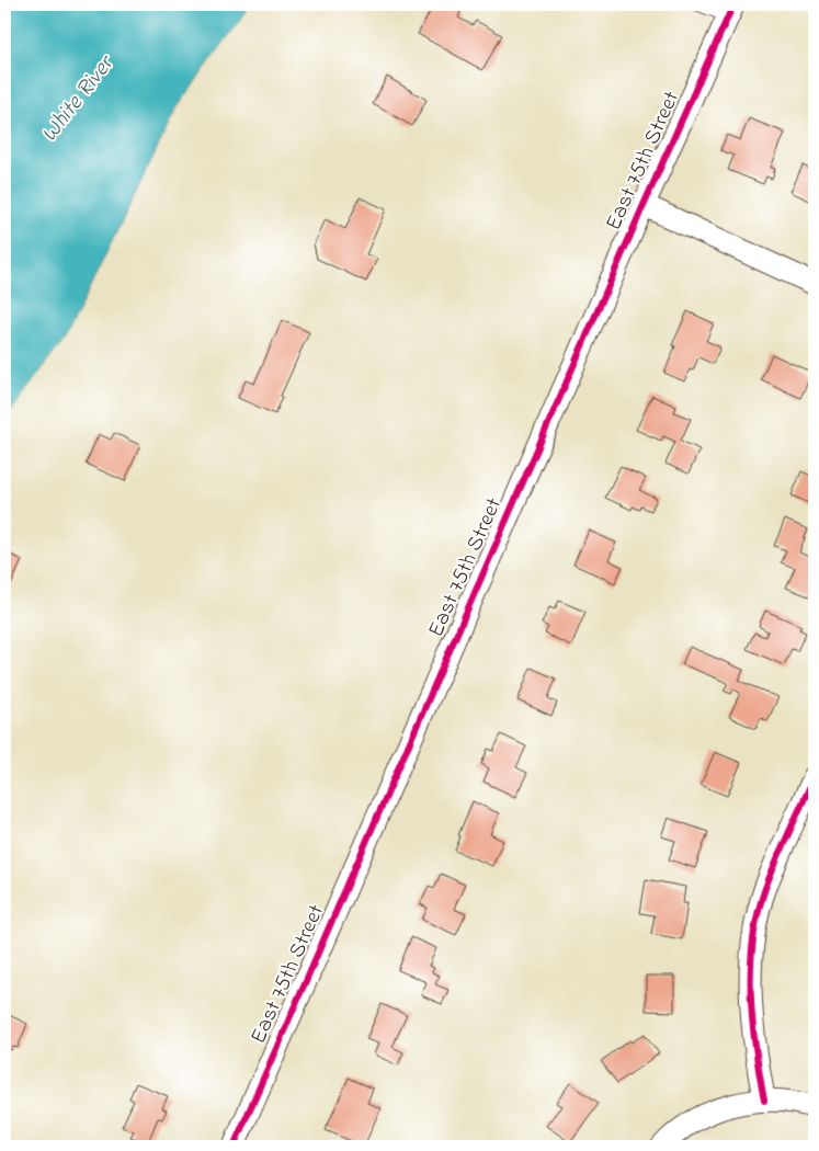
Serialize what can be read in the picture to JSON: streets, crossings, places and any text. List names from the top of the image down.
{
  "streets": {
    "street": ["East 75th Street"]
  },
  "water": ["White River"]
}
